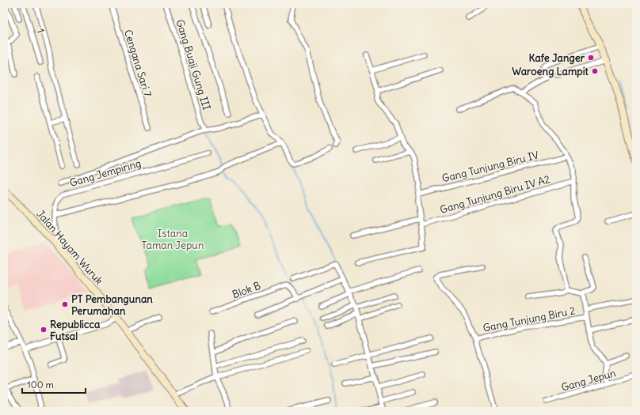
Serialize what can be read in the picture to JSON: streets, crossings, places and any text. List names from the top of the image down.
{
  "streets": {
    "main road": ["Jalan Hayam Wuruk"],
    "street": [
      "1",
      "Cengana Sari 7",
      "Gang Buaji Gung III",
      "Gang Tunjung Biru IV",
      "Gang Jempiring",
      "Gang Tunjung Biru IV A2",
      "Blok B",
      "Gang Tunjung Biru 2",
      "Gang Jepun"
    ]
  },
  "crossings": [
    ["Gang Jempiring", "Jalan Hayam Wuruk"]
  ],
  "parks": ["Istana Taman Jepun"],
  "places": [
    "Kafe Janger",
    "Waroeng Lampit",
    "PT Pembangunan Perumahan",
    "Republicca Futsal"
  ],
  "scale_bar": "100 m"
}
